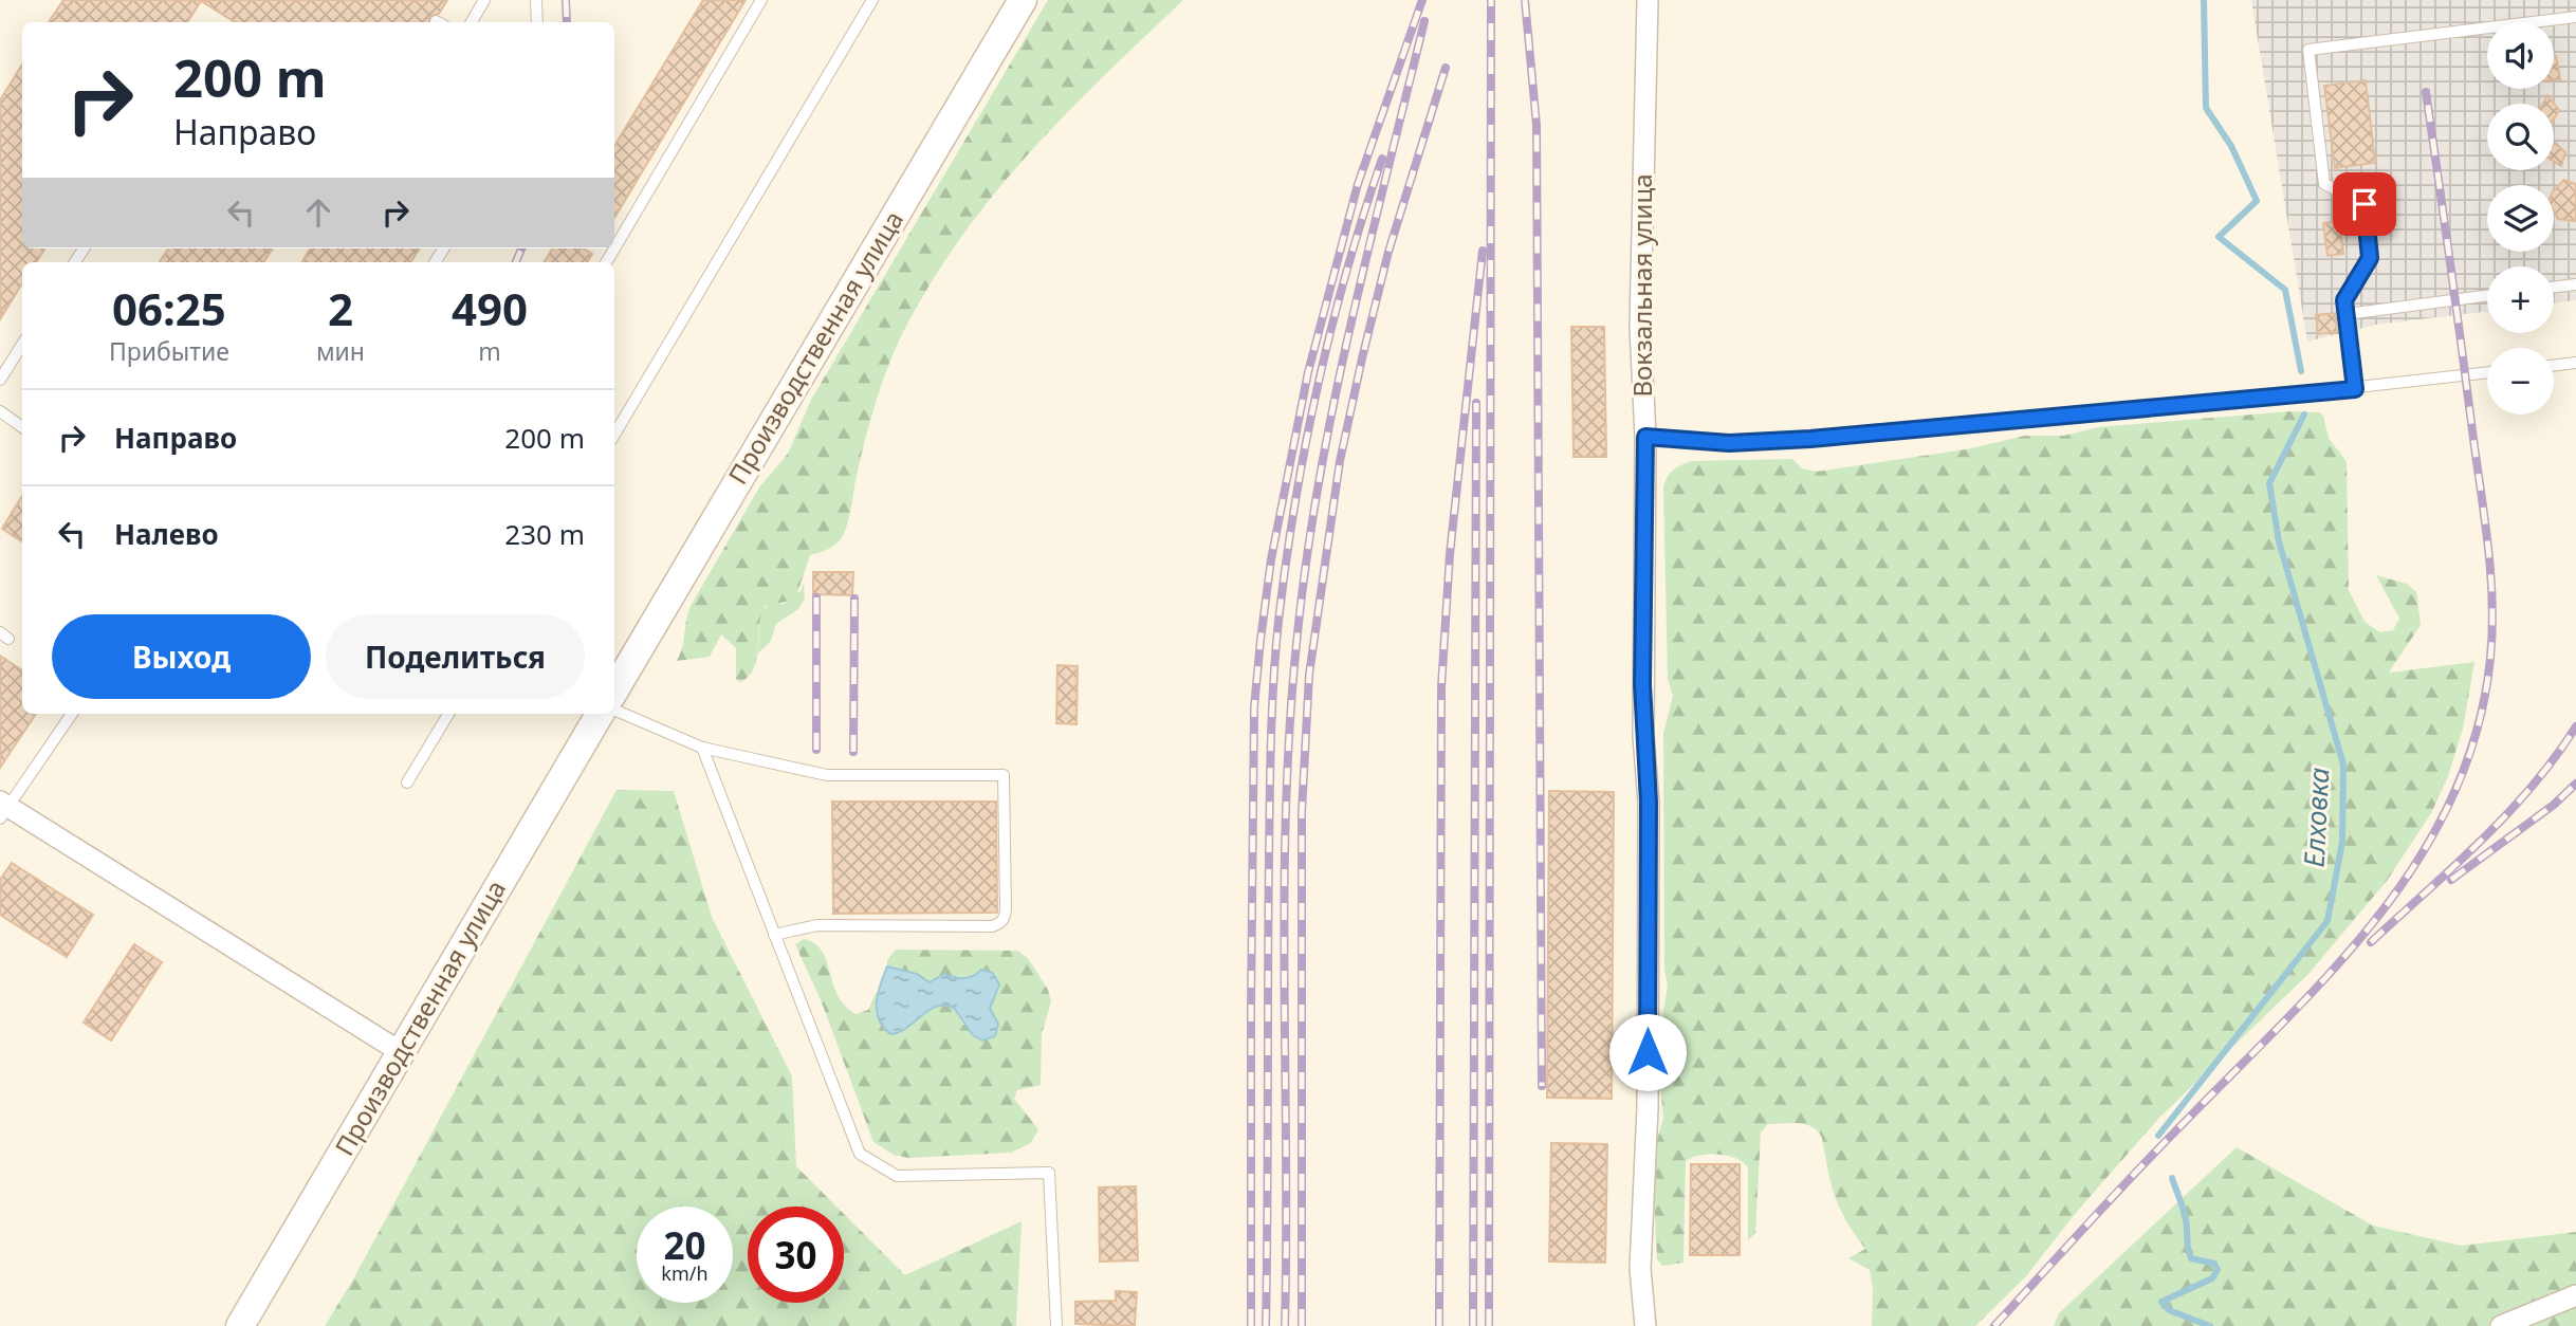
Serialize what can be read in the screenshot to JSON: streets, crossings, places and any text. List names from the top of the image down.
{
  "streets": {
    "main road": ["Производственная улица"],
    "street": ["Вокзальная улица"]
  },
  "water": ["Елховка"],
  "page": {
    "map_buttons": ["+", "−"],
    "turn": ["200 m", "Направо"],
    "eta": [
      "06:25",
      "Прибытие",
      "2",
      "мин",
      "490",
      "m"
    ],
    "list": [
      {
        "name": "Направо",
        "value": "200 m"
      },
      {
        "name": "Налево",
        "value": "230 m"
      }
    ],
    "buttons": ["Выход", "Поделиться"],
    "speed": "20 km/h",
    "limit": "30"
  }
}
